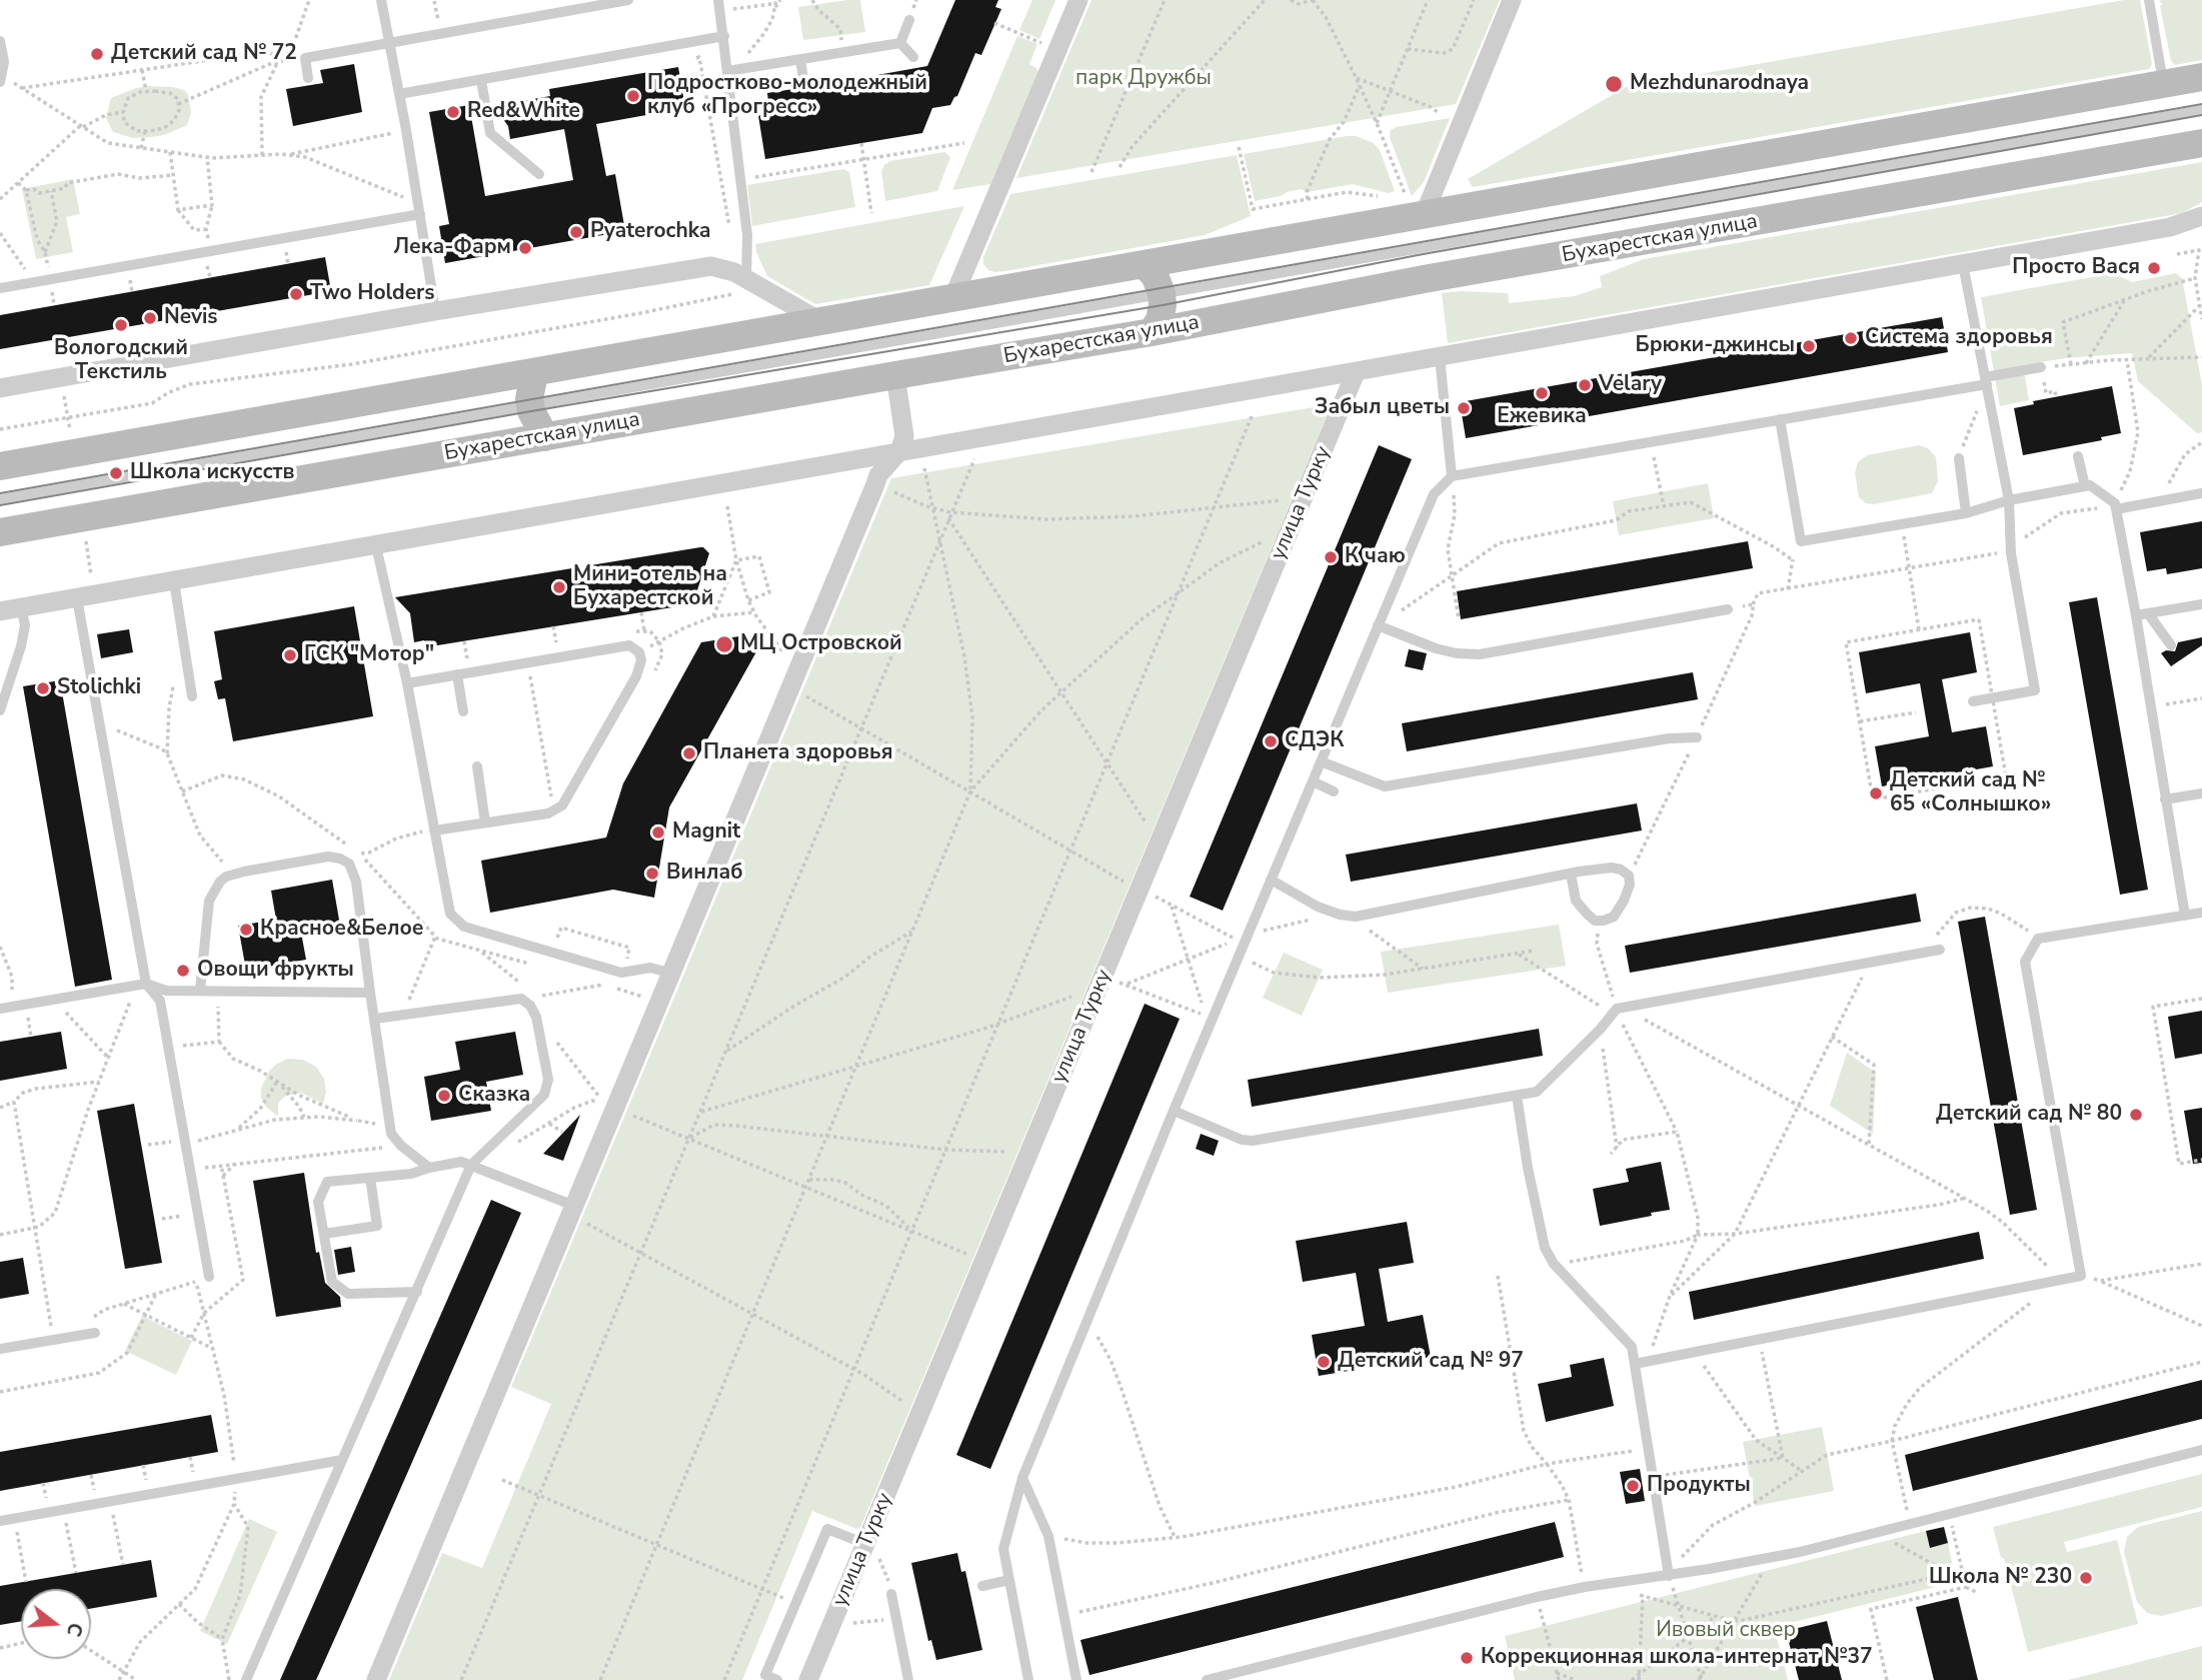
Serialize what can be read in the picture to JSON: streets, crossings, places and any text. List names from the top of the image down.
{
  "streets": {
    "main road": ["Бухарестская улица"],
    "street": ["улица Турку"]
  },
  "parks": ["парк Дружбы", "Ивовый сквер"],
  "places": [
    "Детский сад № 72",
    "Mezhdunarodnaya",
    "Подростково-молодежный клуб «Прогресс»",
    "Red&White",
    "Pyaterochka",
    "Лека-Фарм",
    "Просто Вася",
    "Two Holders",
    "Nevis",
    "Вологодский Текстиль",
    "Система здоровья",
    "Брюки-джинсы",
    "Velary",
    "Ежевика",
    "Забыл цветы",
    "Школа искусств",
    "К чаю",
    "Мини-отель на Бухарестской",
    "МЦ Островской",
    "ГСК \"Мотор\"",
    "Stolichki",
    "СДЭК",
    "Планета здоровья",
    "Детский сад № 65 «Солнышко»",
    "Magnit",
    "Винлаб",
    "Красное&Белое",
    "Овощи фрукты",
    "Сказка",
    "Детский сад № 80",
    "Детский сад № 97",
    "Продукты",
    "Школа № 230",
    "Коррекционная школа-интернат №37"
  ],
  "north": "right"
}
